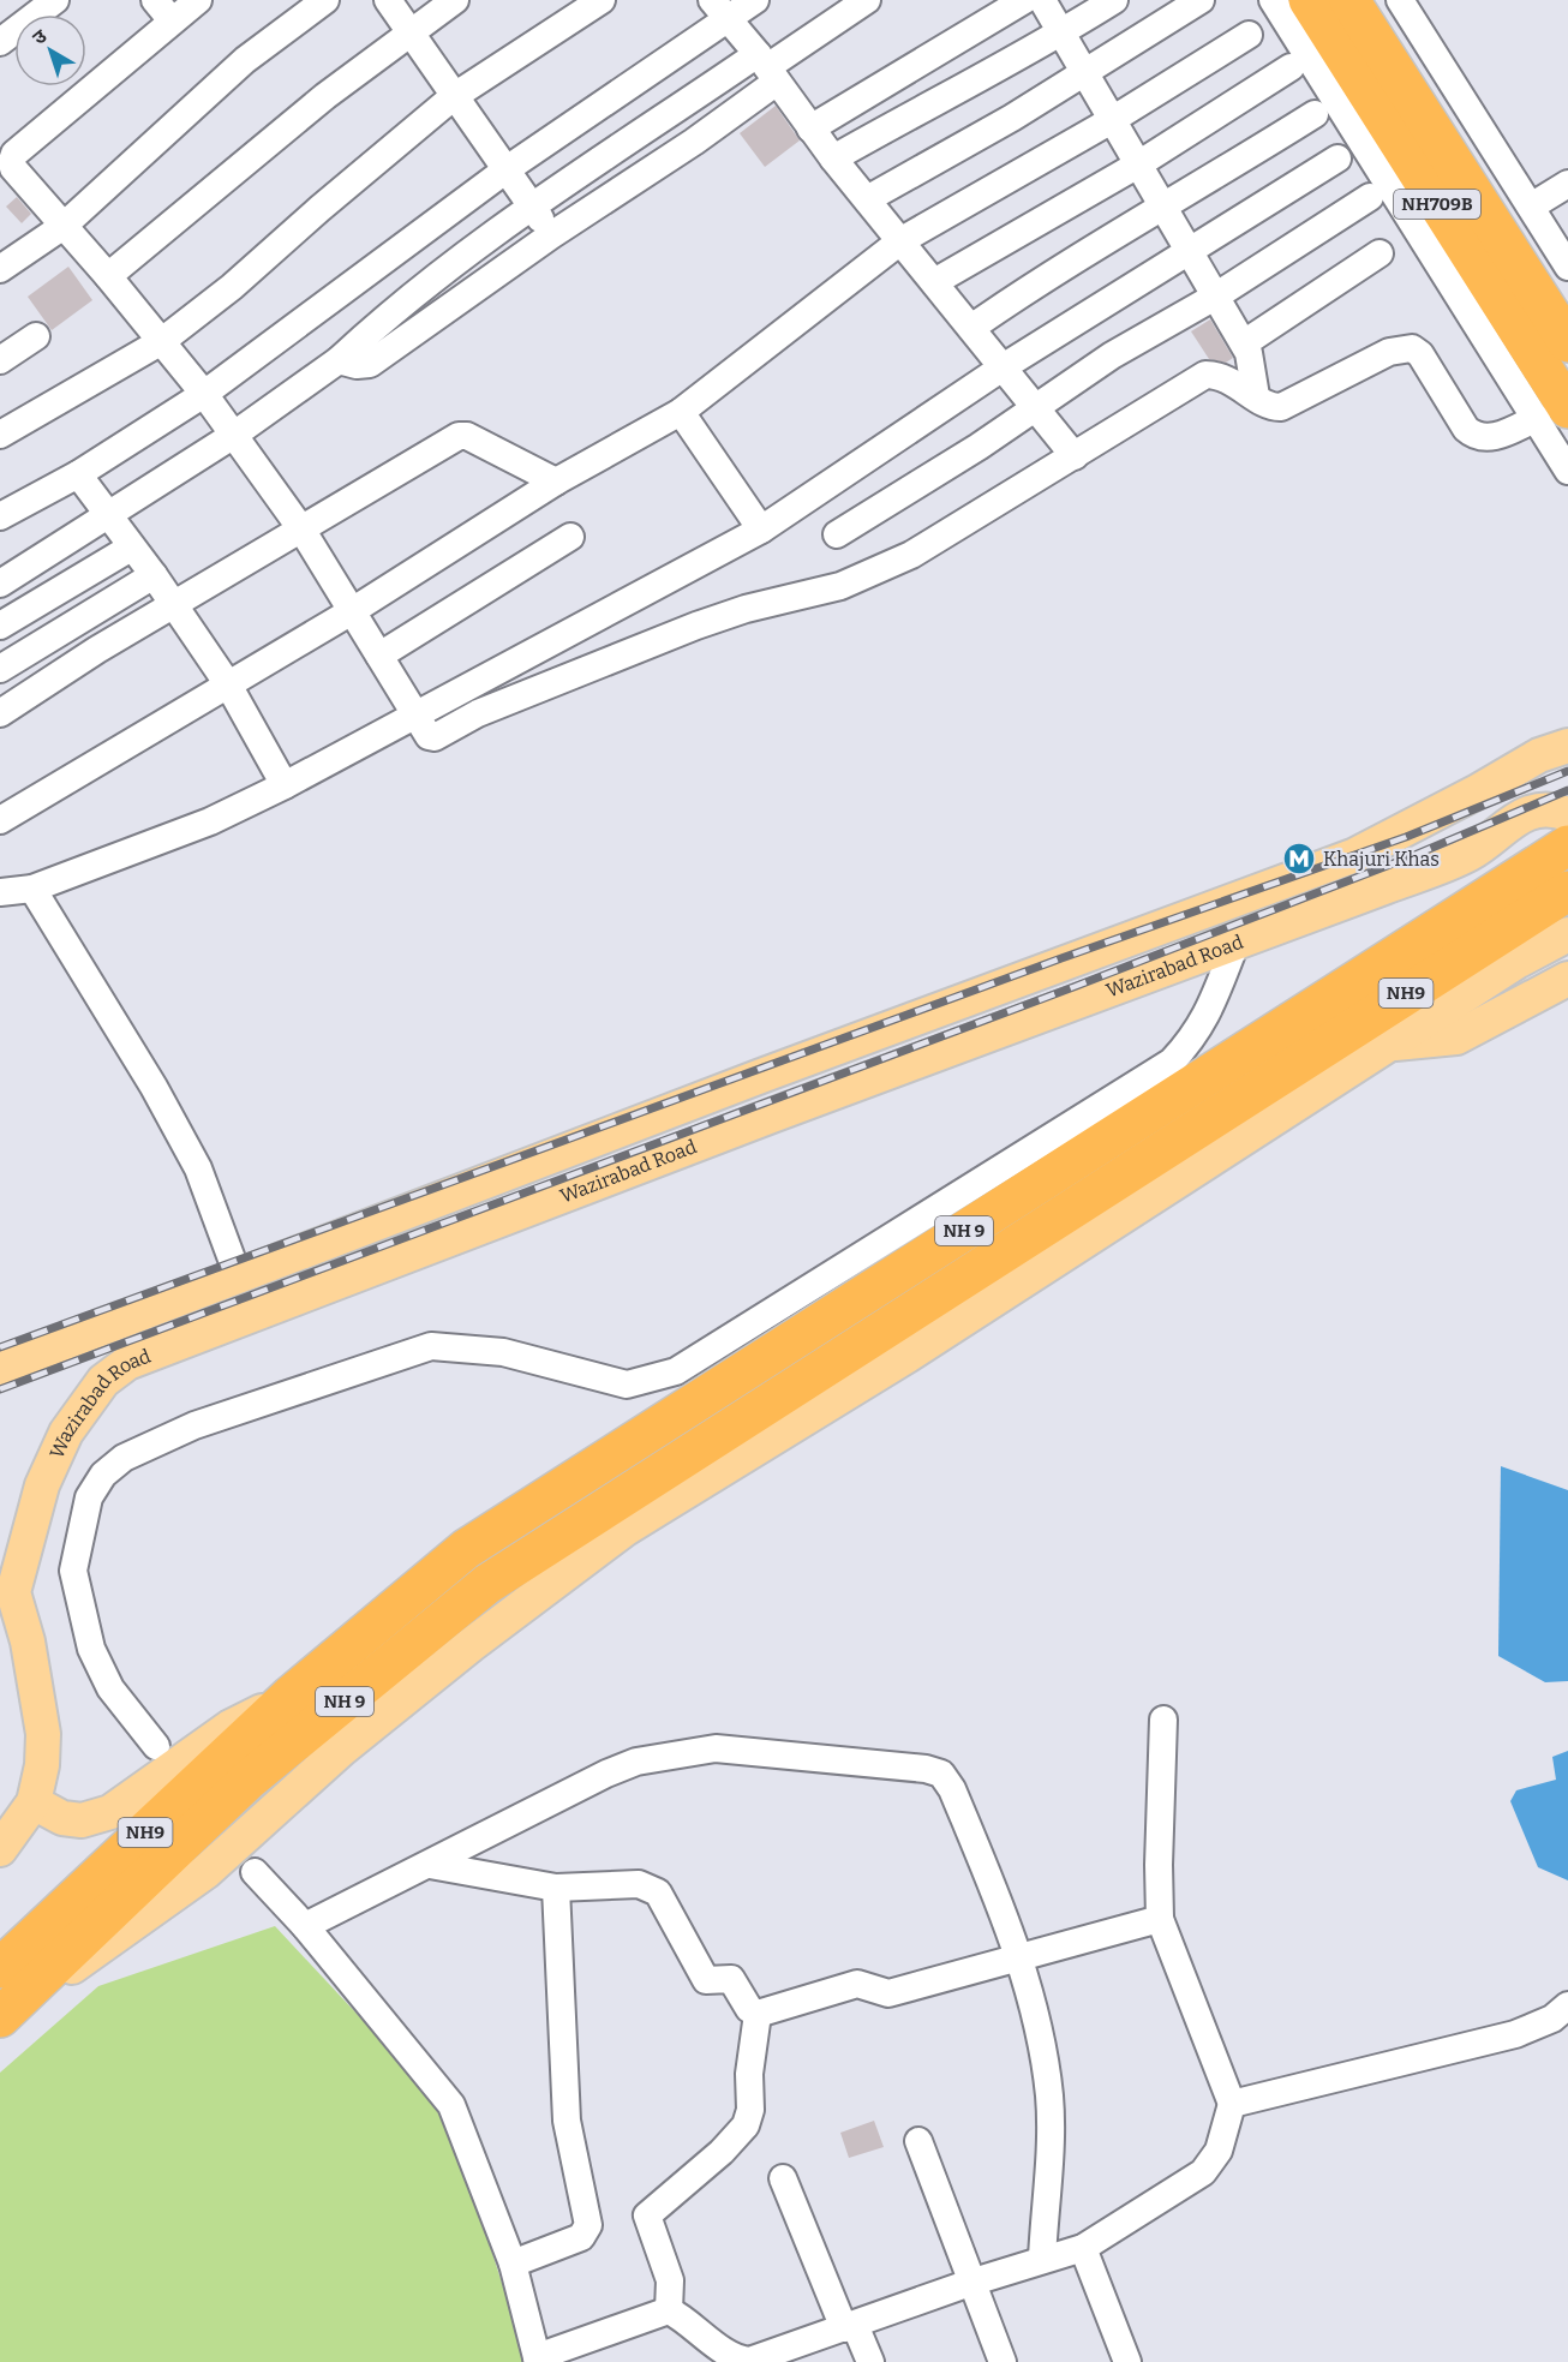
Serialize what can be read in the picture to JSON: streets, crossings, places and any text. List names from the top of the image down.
{
  "streets": {
    "highway": ["NH709B", "NH9", "NH 9"],
    "main road": ["Wazirabad Road"]
  },
  "crossings": [
    ["NH9", "NH 9"]
  ],
  "places": {
    "metro station": ["Khajuri Khas"]
  },
  "north": "top left"
}
